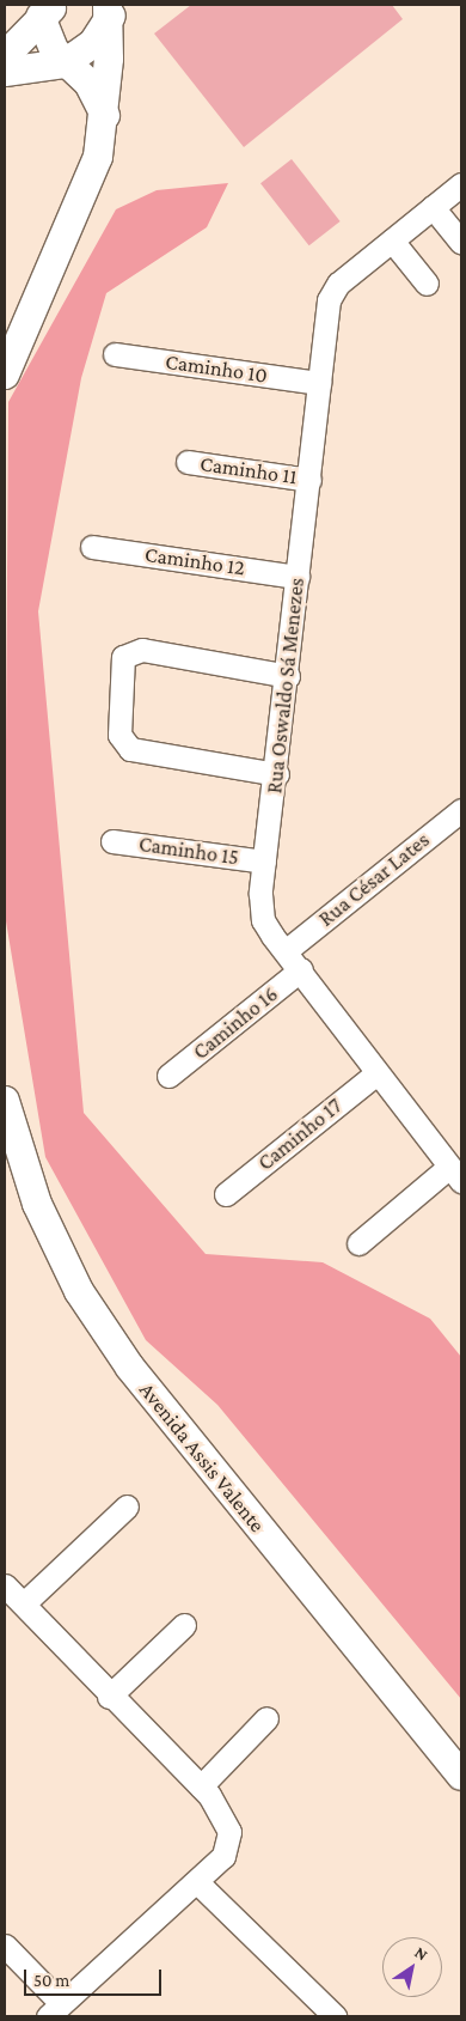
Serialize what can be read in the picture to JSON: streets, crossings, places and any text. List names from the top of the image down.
{
  "streets": {
    "main road": ["Avenida Assis Valente"],
    "street": [
      "Caminho 10",
      "Caminho 11",
      "Caminho 12",
      "Rua Oswaldo Sá Menezes",
      "Caminho 15",
      "Rua César Lates",
      "Caminho 16",
      "Caminho 17"
    ]
  },
  "crossings": [
    ["Caminho 10", "Rua Oswaldo Sá Menezes"],
    ["Caminho 11", "Rua Oswaldo Sá Menezes"],
    ["Caminho 12", "Rua Oswaldo Sá Menezes"],
    ["Rua Oswaldo Sá Menezes", "Caminho 15"],
    ["Rua Oswaldo Sá Menezes", "Rua César Lates"],
    ["Rua Oswaldo Sá Menezes", "Caminho 16"],
    ["Rua Oswaldo Sá Menezes", "Caminho 17"]
  ],
  "scale_bar": "50 m",
  "north": "top right"
}
